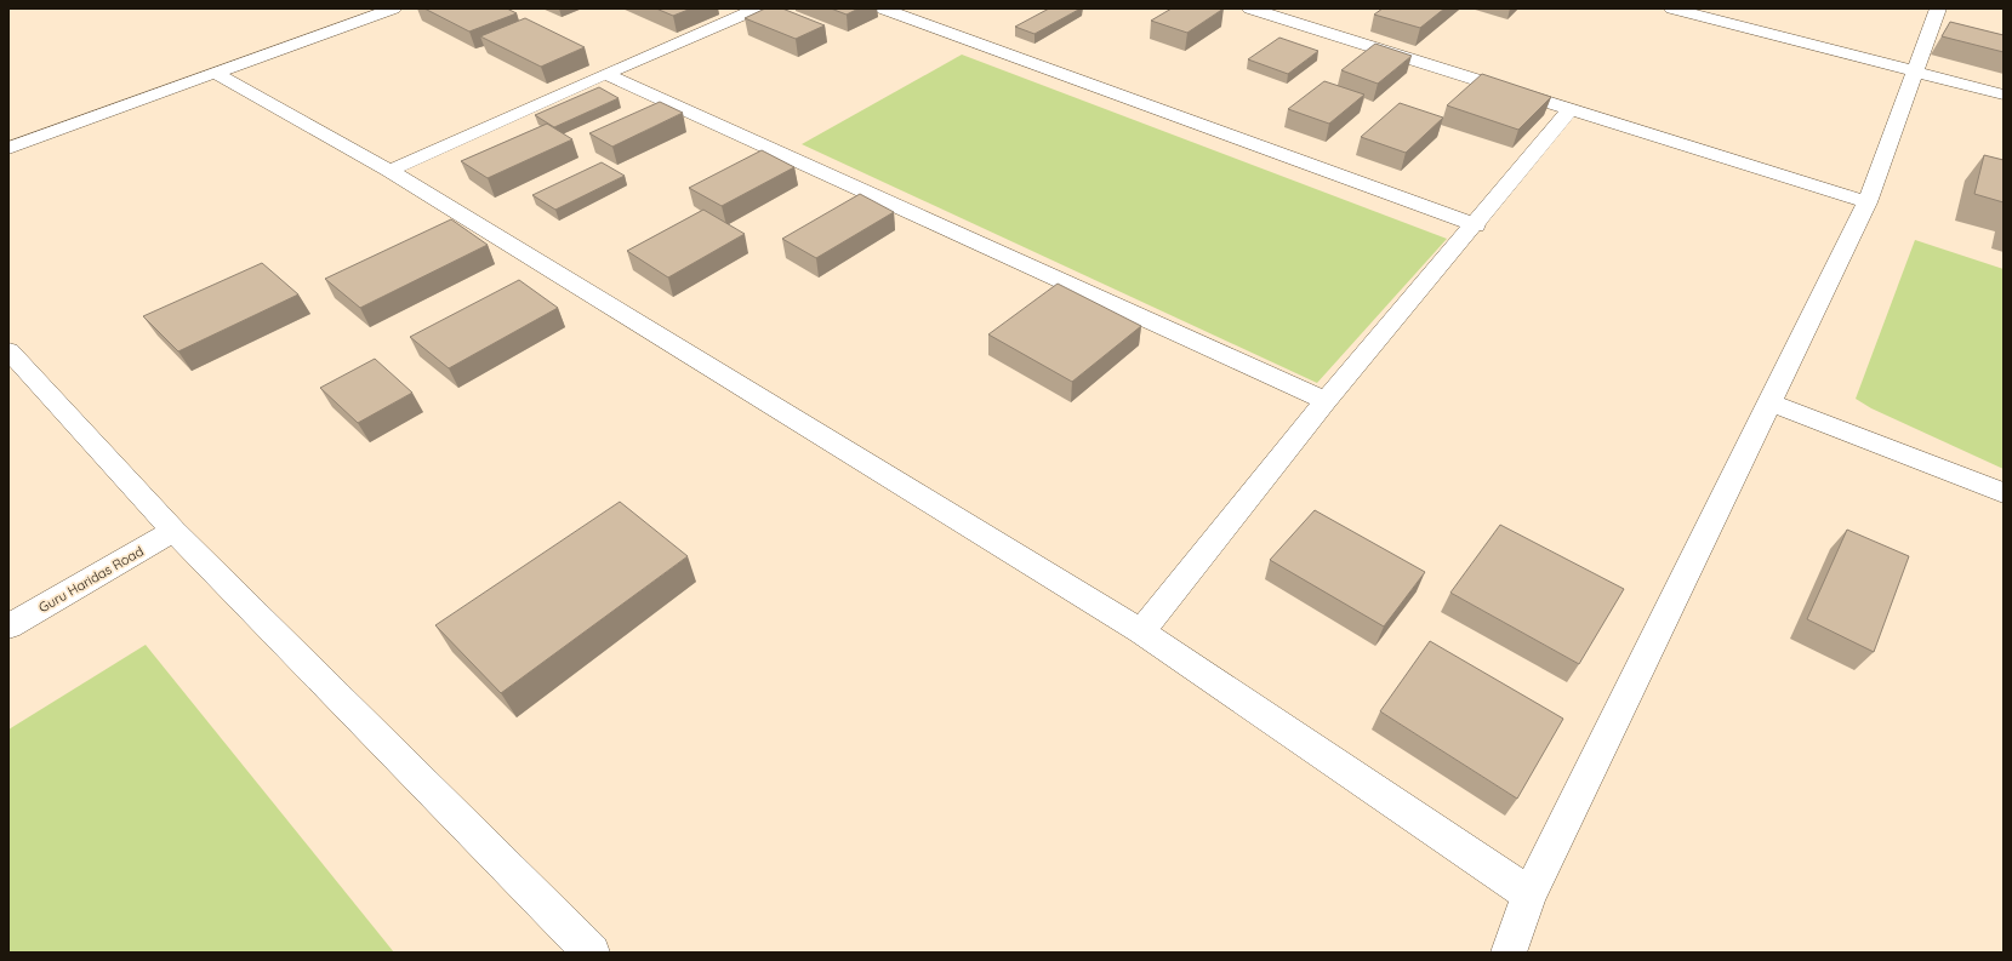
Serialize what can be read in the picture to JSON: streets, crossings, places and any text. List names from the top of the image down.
{
  "streets": {
    "street": ["Guru Haridas Road"]
  }
}
